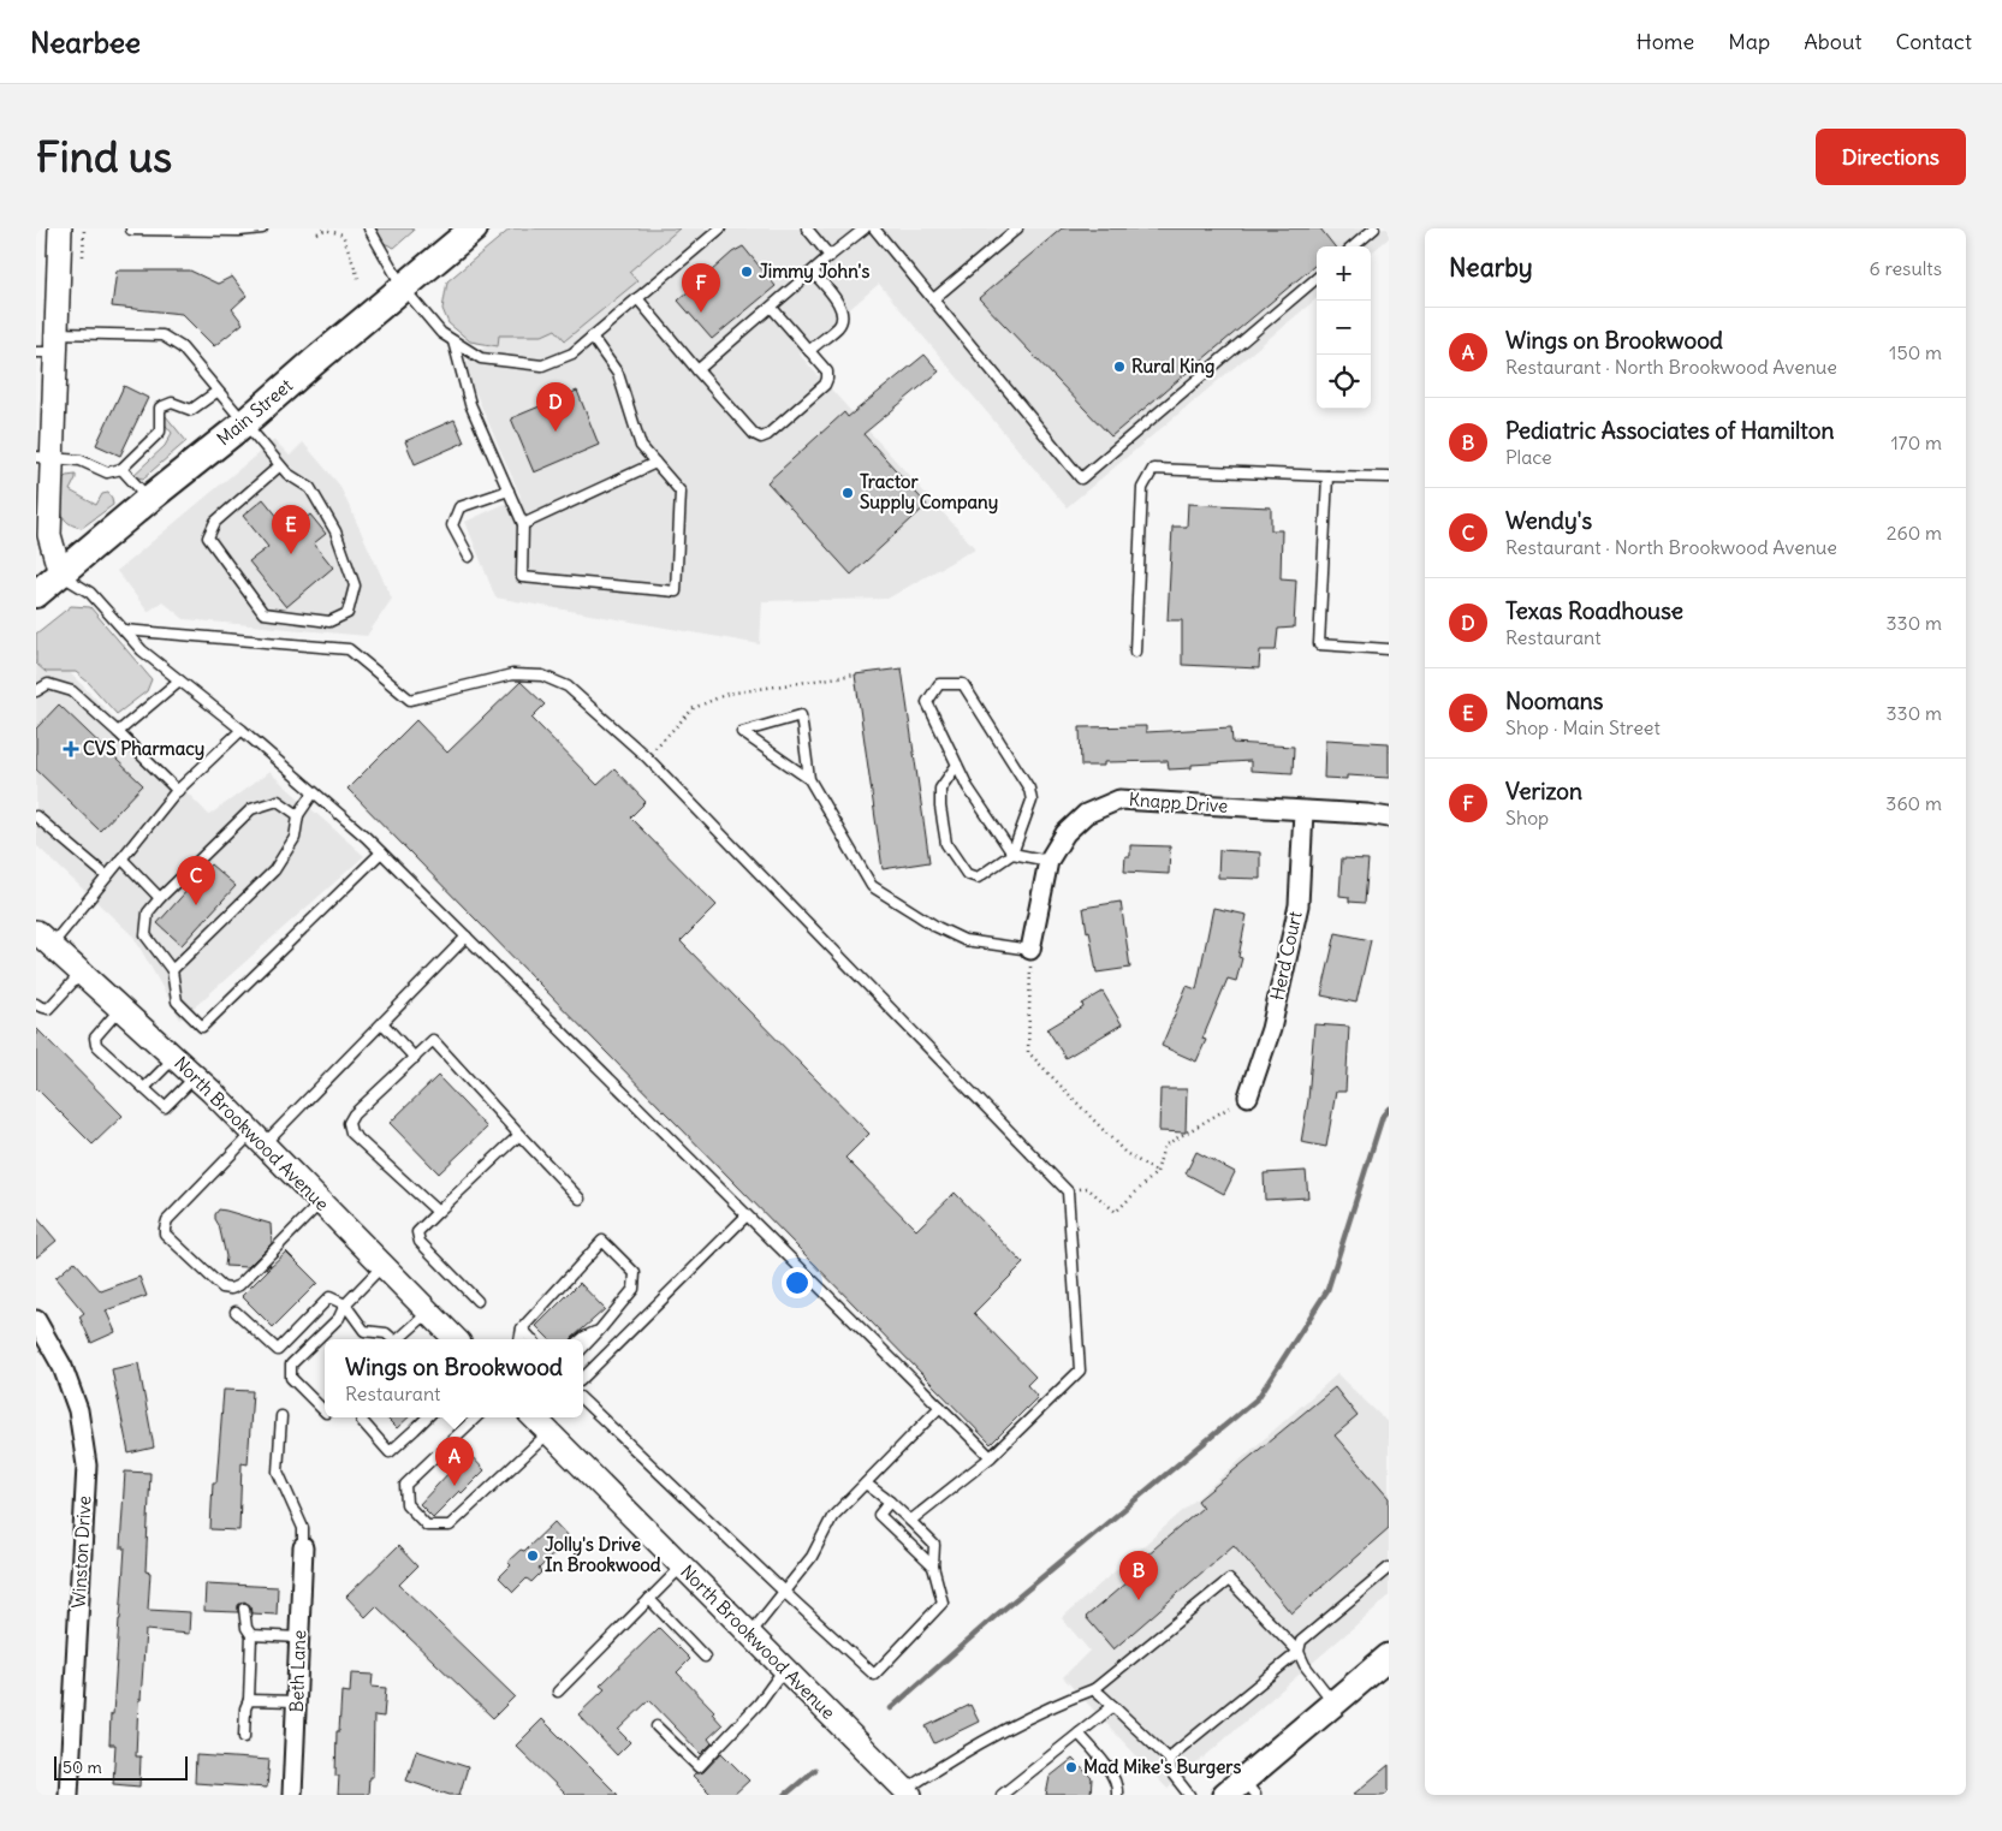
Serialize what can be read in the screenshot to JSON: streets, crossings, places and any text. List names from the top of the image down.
{
  "streets": {
    "main road": ["Main Street"],
    "street": [
      "Knapp Drive",
      "Herd Court",
      "North Brookwood Avenue",
      "Winston Drive",
      "Beth Lane"
    ]
  },
  "crossings": [
    ["Knapp Drive", "Herd Court"]
  ],
  "places": {
    "other": [
      "Jimmy John's",
      "Rural King",
      "Tractor Supply Company",
      "Jolly's Drive In Brookwood",
      "Mad Mike's Burgers"
    ],
    "health": ["CVS Pharmacy"]
  },
  "scale_bar": "50 m",
  "page": {
    "header": "Nearbee",
    "nav": [
      "Home",
      "Map",
      "About",
      "Contact"
    ],
    "buttons": "Directions",
    "title": "Find us",
    "heading": ["Nearby", "6 results"],
    "map_buttons": ["+", "−"],
    "pins": [
      "F",
      "D",
      "E",
      "C",
      "A",
      "B"
    ],
    "list": [
      {
        "mark": "A",
        "name": "Wings on Brookwood",
        "note": "Restaurant · North Brookwood Avenue",
        "value": "150 m"
      },
      {
        "mark": "B",
        "name": "Pediatric Associates of Hamilton",
        "note": "Place",
        "value": "170 m"
      },
      {
        "mark": "C",
        "name": "Wendy's",
        "note": "Restaurant · North Brookwood Avenue",
        "value": "260 m"
      },
      {
        "mark": "D",
        "name": "Texas Roadhouse",
        "note": "Restaurant",
        "value": "330 m"
      },
      {
        "mark": "E",
        "name": "Noomans",
        "note": "Shop · Main Street",
        "value": "330 m"
      },
      {
        "mark": "F",
        "name": "Verizon",
        "note": "Shop",
        "value": "360 m"
      }
    ],
    "popup": ["Wings on Brookwood", "Restaurant"],
    "scale": "50 m"
  }
}
